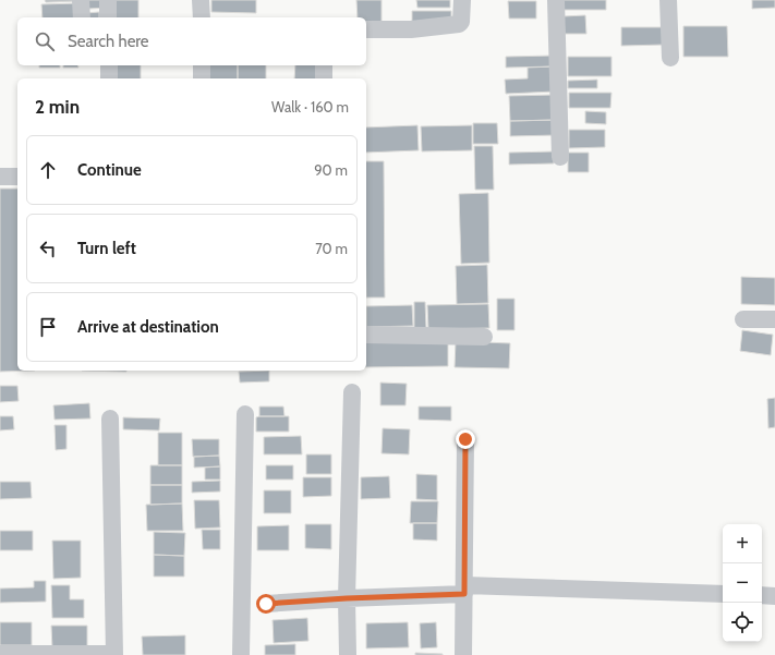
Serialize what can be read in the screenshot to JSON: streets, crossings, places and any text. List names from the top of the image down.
{
  "page": {
    "search": "Search here",
    "heading": ["2 min", "Walk · 160 m"],
    "list": [
      ["Continue", "90 m"],
      ["Turn left", "70 m"],
      "Arrive at destination"
    ],
    "map_buttons": ["+", "−"]
  }
}
